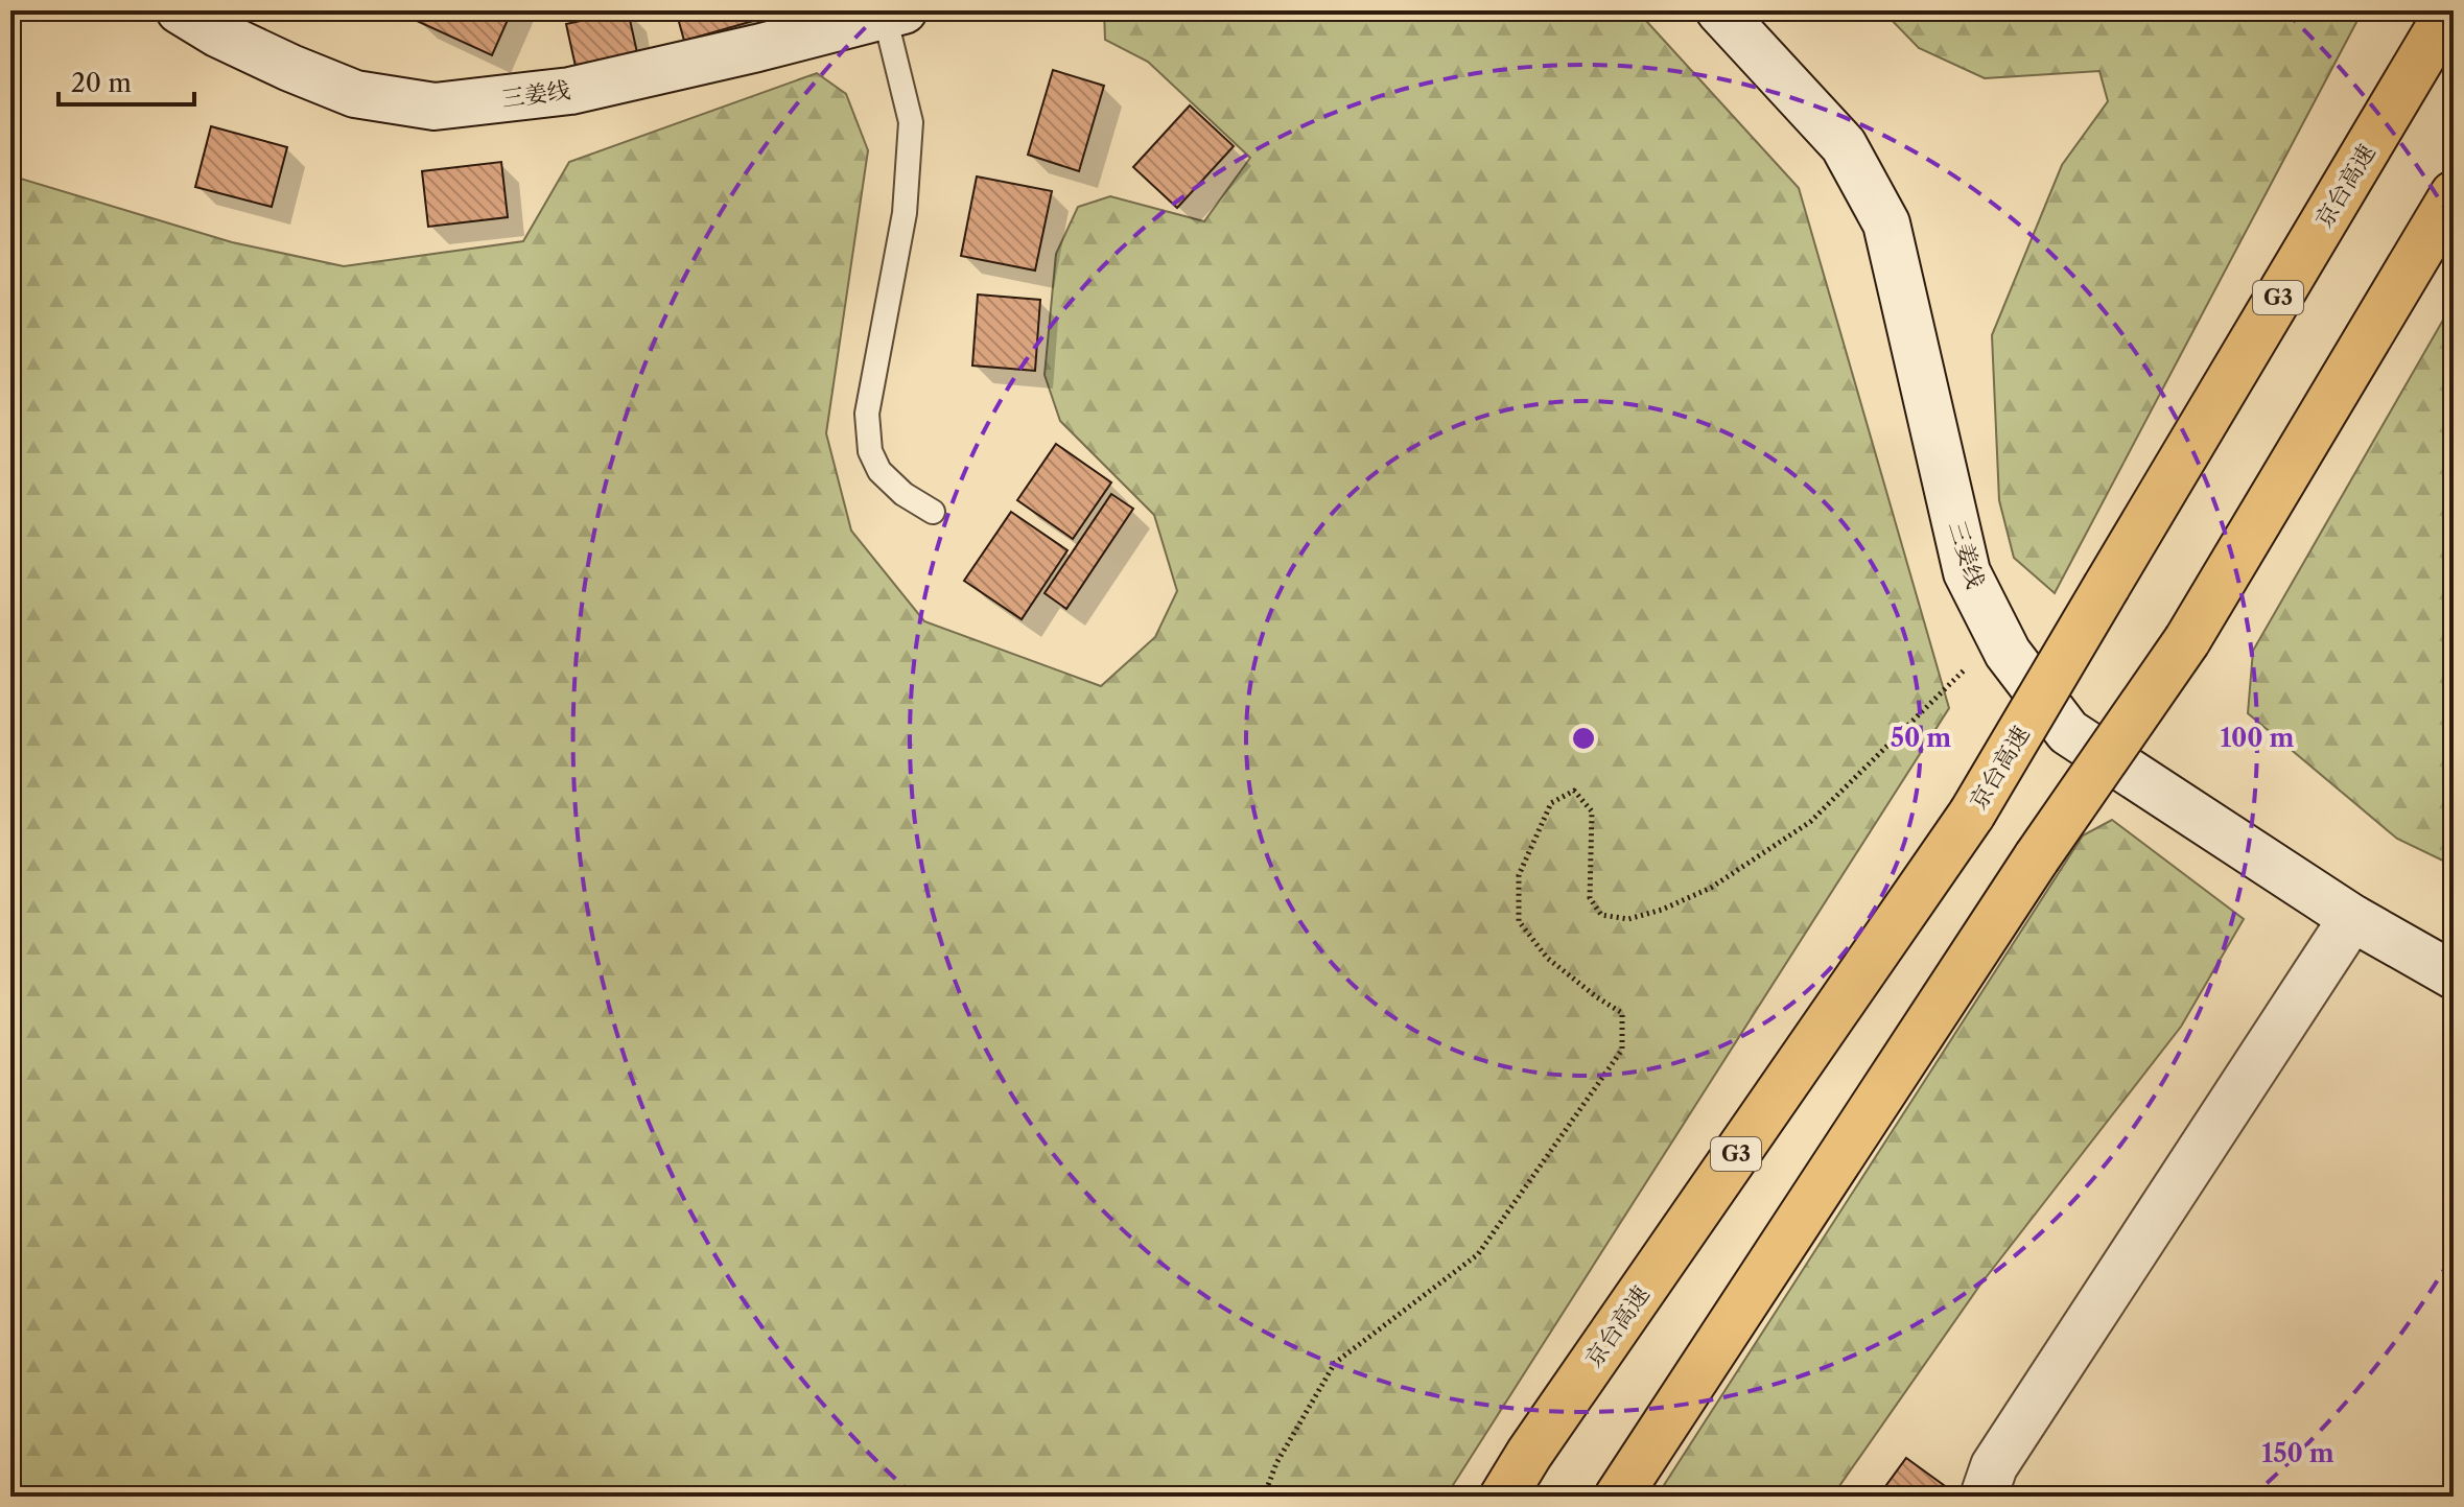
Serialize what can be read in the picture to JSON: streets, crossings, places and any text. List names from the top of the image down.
{
  "streets": {
    "highway": ["京台高速", "G3"],
    "main road": ["三姜线"]
  },
  "scale_bar": "20 m",
  "rings": ["50 m", "100 m", "150 m"]
}
